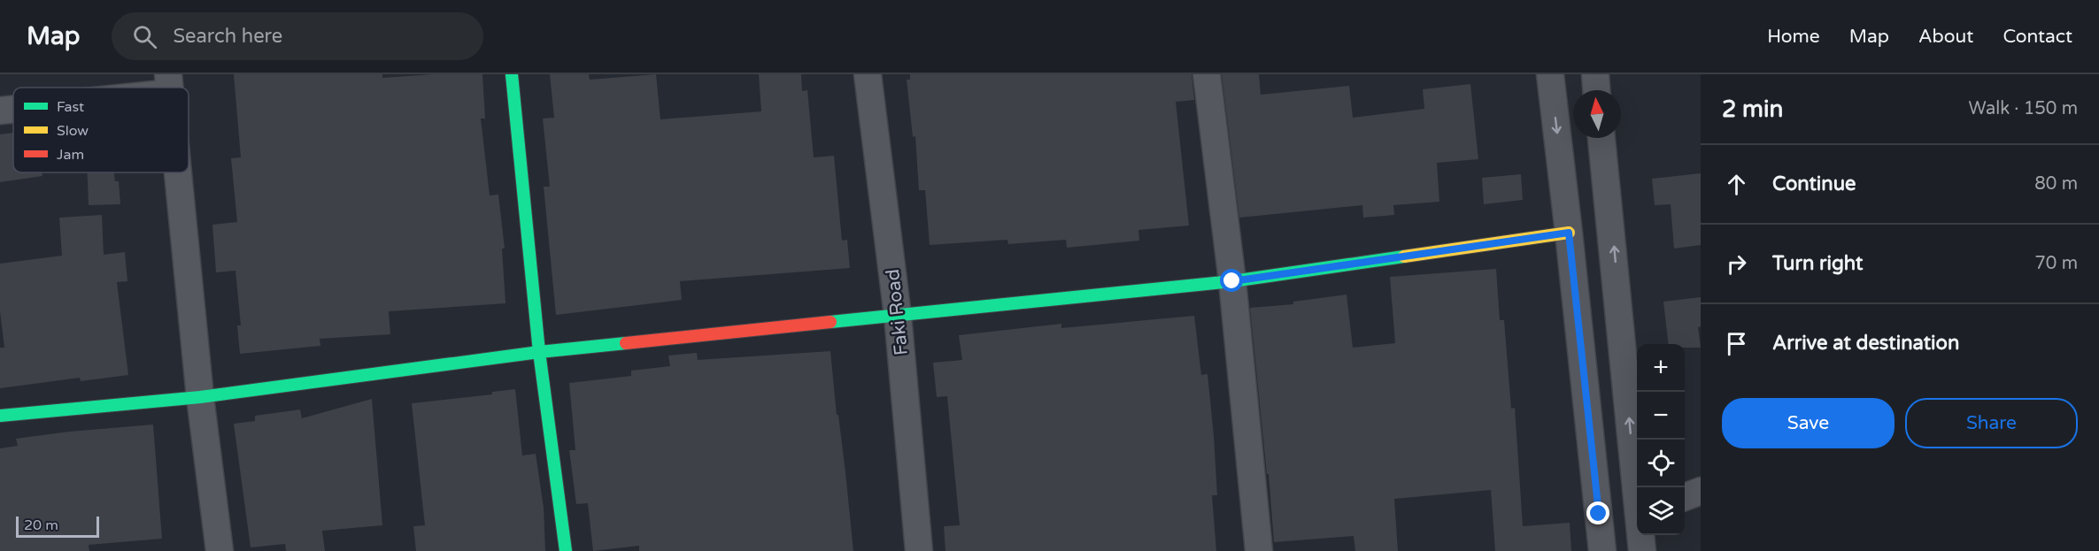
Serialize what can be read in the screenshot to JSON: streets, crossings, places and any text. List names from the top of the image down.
{
  "streets": {
    "street": ["Faki Road"]
  },
  "legend": ["Fast", "Slow", "Jam"],
  "scale_bar": "20 m",
  "north": "top",
  "page": {
    "header": "Map",
    "search": "Search here",
    "nav": [
      "Home",
      "Map",
      "About",
      "Contact"
    ],
    "heading": ["2 min", "Walk · 150 m"],
    "list": [
      ["Continue", "80 m"],
      ["Turn right", "70 m"],
      "Arrive at destination"
    ],
    "map_buttons": ["+", "−"],
    "buttons": ["Save", "Share"],
    "scale": "20 m"
  }
}
